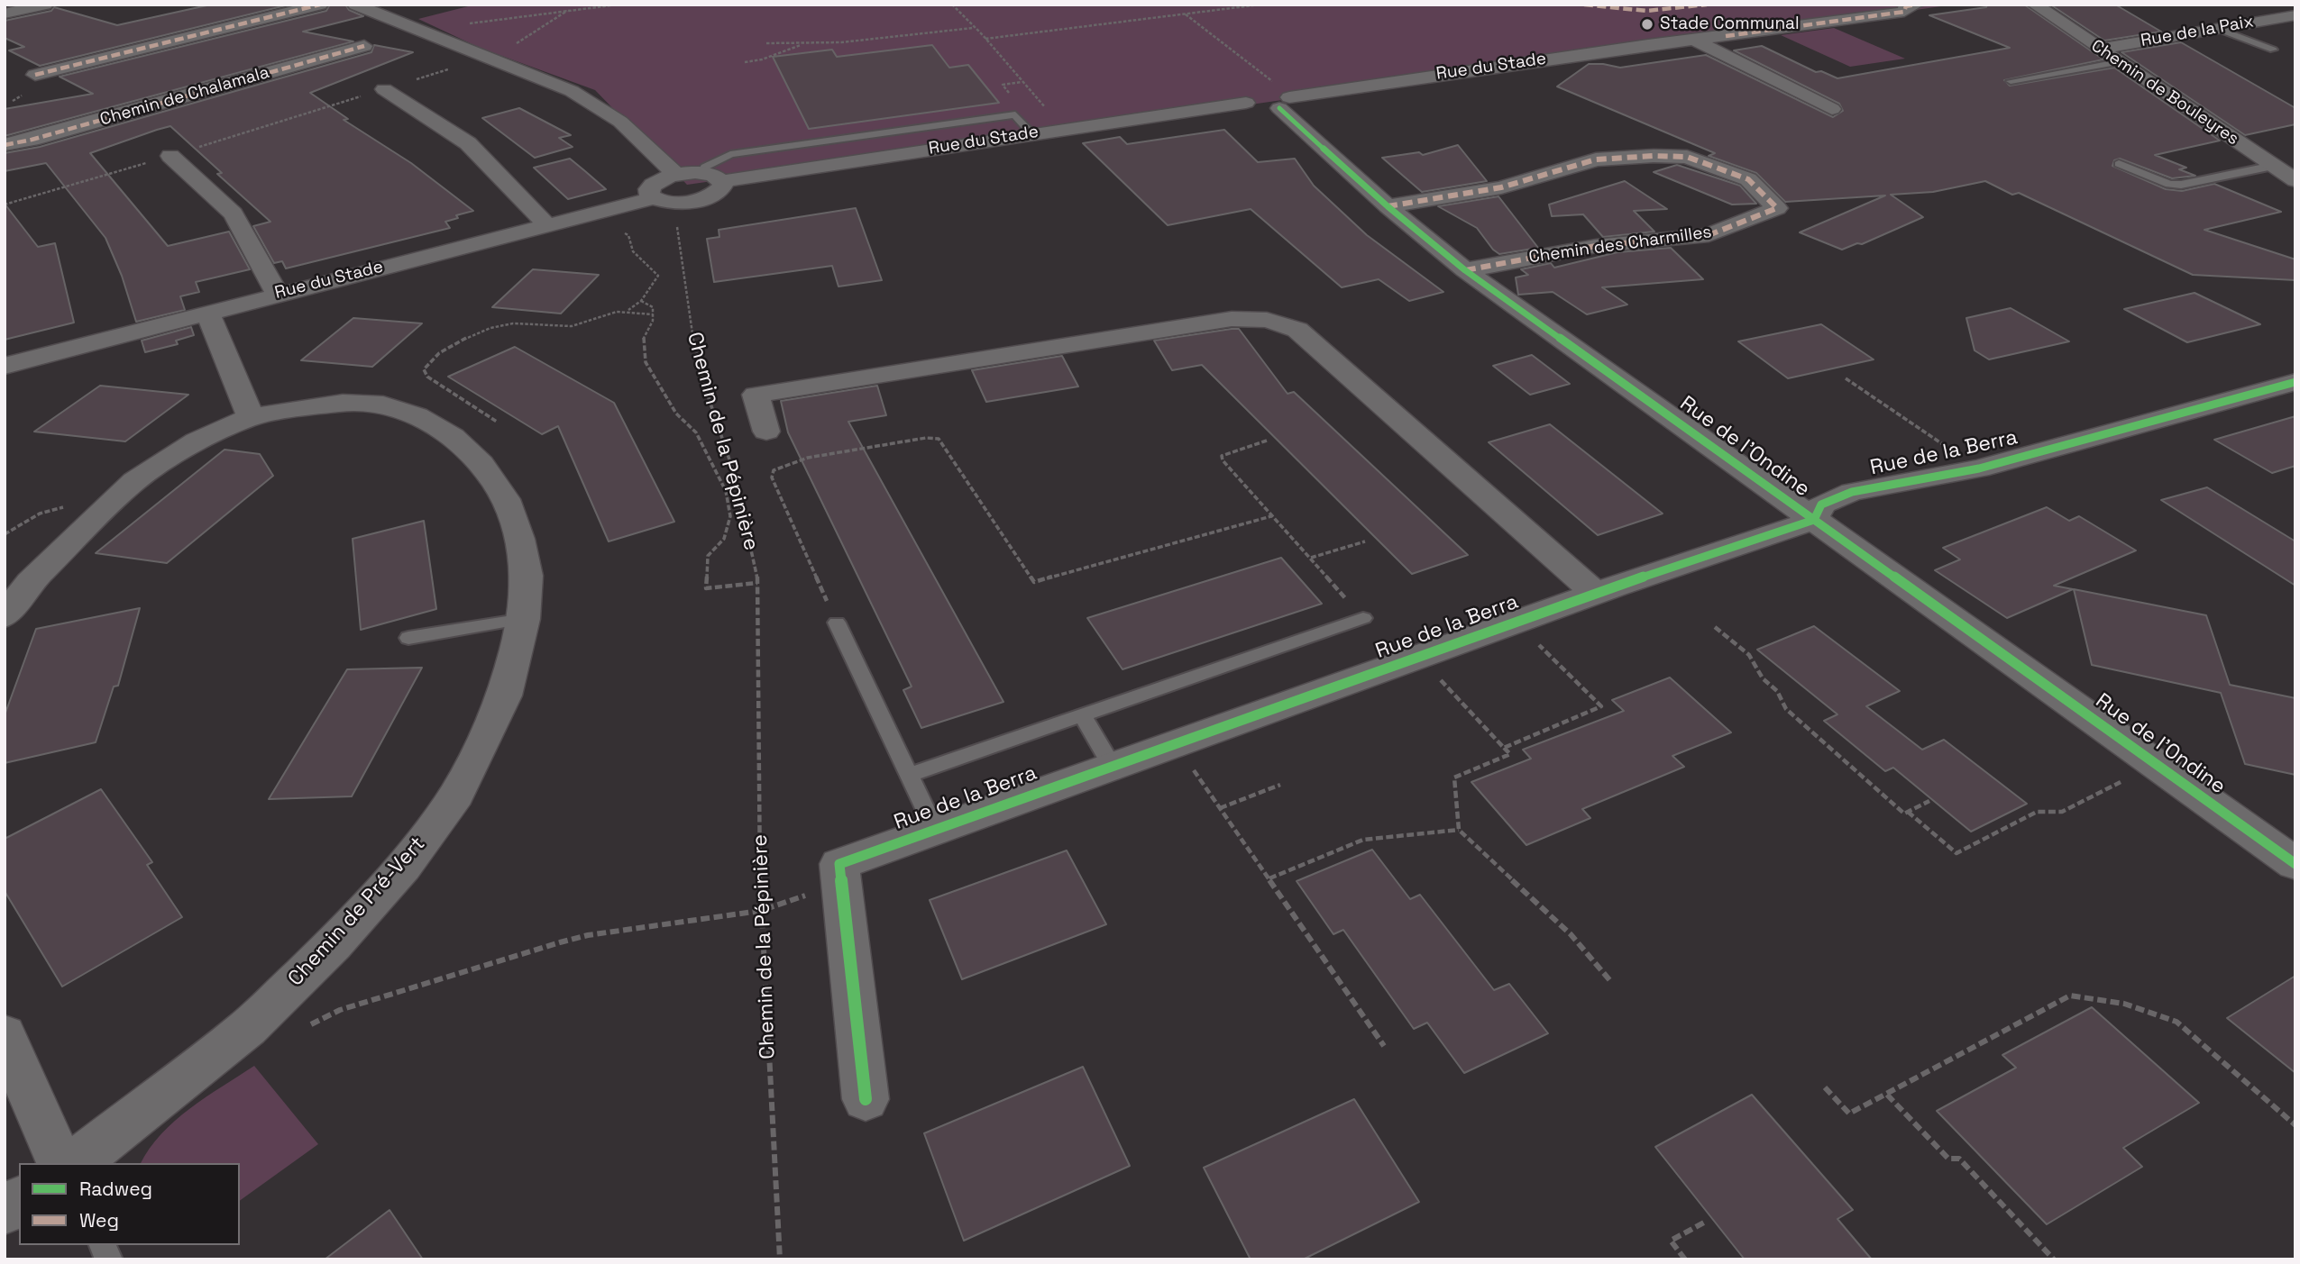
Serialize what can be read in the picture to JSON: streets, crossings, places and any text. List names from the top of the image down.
{
  "streets": {
    "street": [
      "Rue de la Paix",
      "Rue du Stade",
      "Chemin de Bouleyres",
      "Chemin de Chalamala",
      "Chemin des Charmilles",
      "Rue de l'Ondine",
      "Rue de la Berra",
      "Chemin de Pré-Vert"
    ],
    "path": ["Chemin de la Pépinière"]
  },
  "crossings": [
    ["Rue de la Paix", "Chemin de Bouleyres"],
    ["Rue du Stade", "Chemin de la Pépinière"],
    ["Rue du Stade", "Rue de l'Ondine"],
    ["Chemin des Charmilles", "Rue de l'Ondine"],
    ["Rue de l'Ondine", "Rue de la Berra"]
  ],
  "places": ["Stade Communal"],
  "legend": ["Radweg", "Weg"]
}
